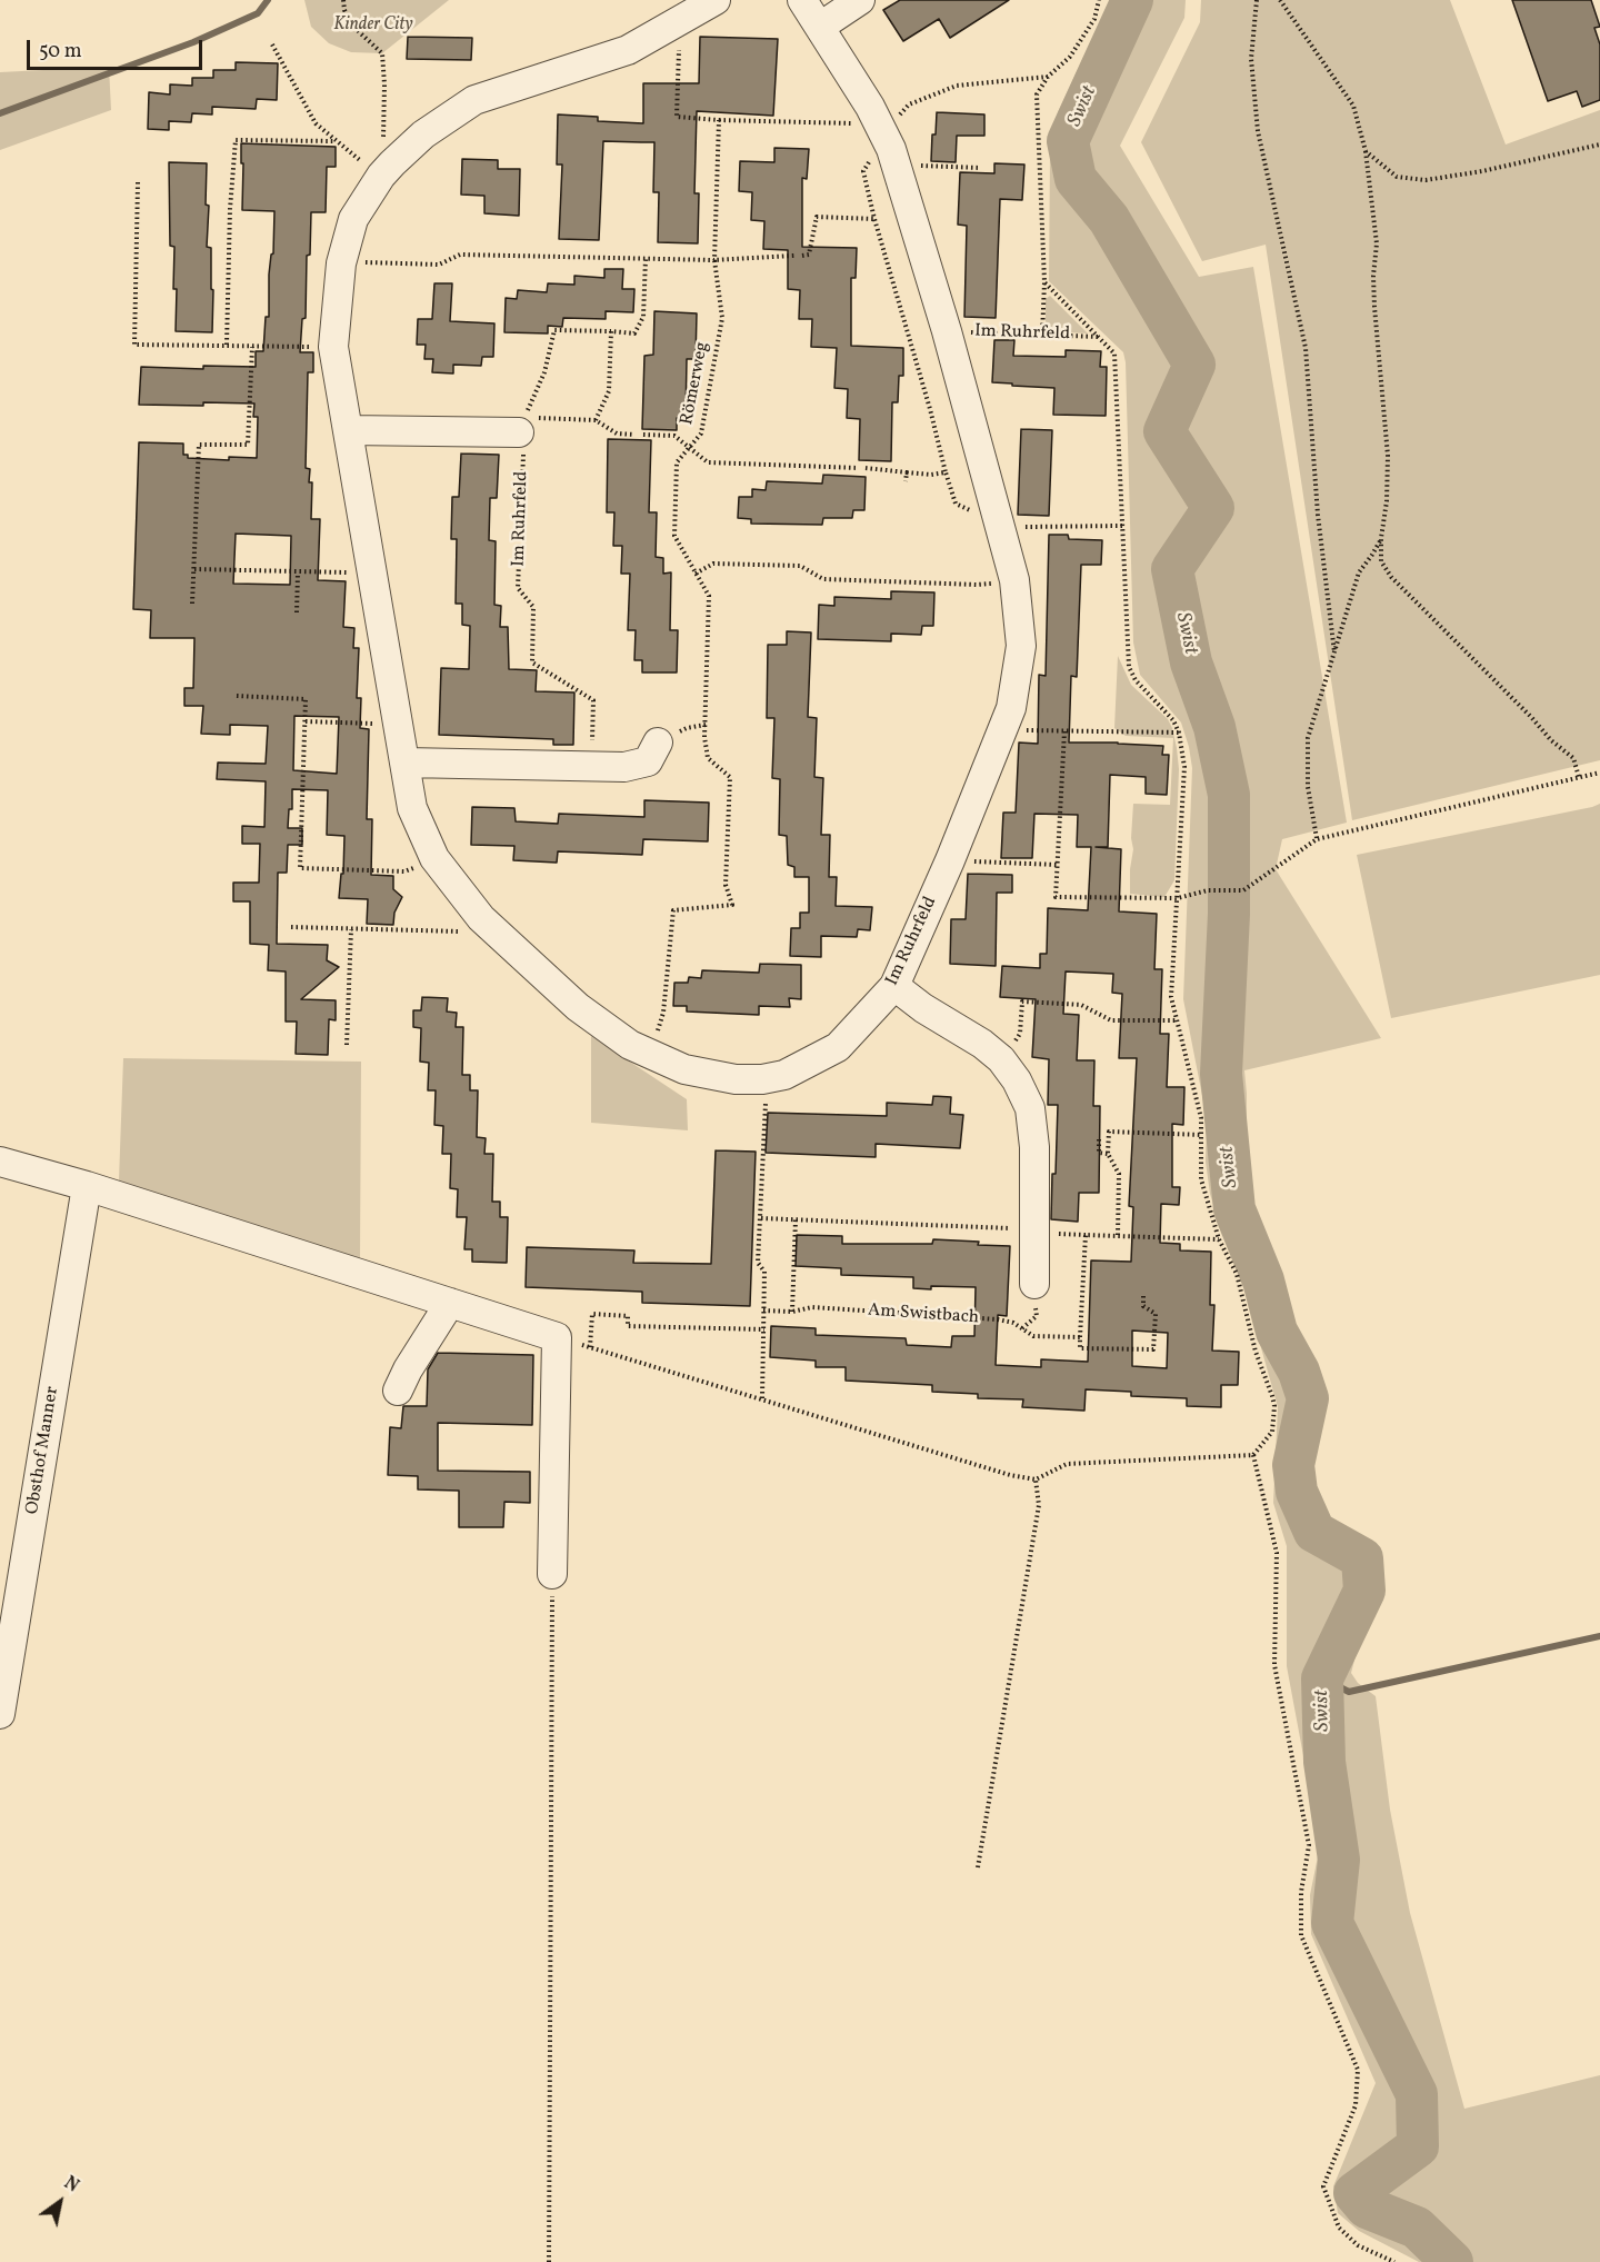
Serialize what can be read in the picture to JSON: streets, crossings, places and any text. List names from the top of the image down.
{
  "streets": {
    "street": ["Im Ruhrfeld", "Obsthof Manner"],
    "path": ["Römerweg", "Am Swistbach"]
  },
  "crossings": [
    ["Im Ruhrfeld", "Römerweg"]
  ],
  "water": ["Swist"],
  "parks": ["Kinder City"],
  "scale_bar": "50 m",
  "north": "top right"
}
